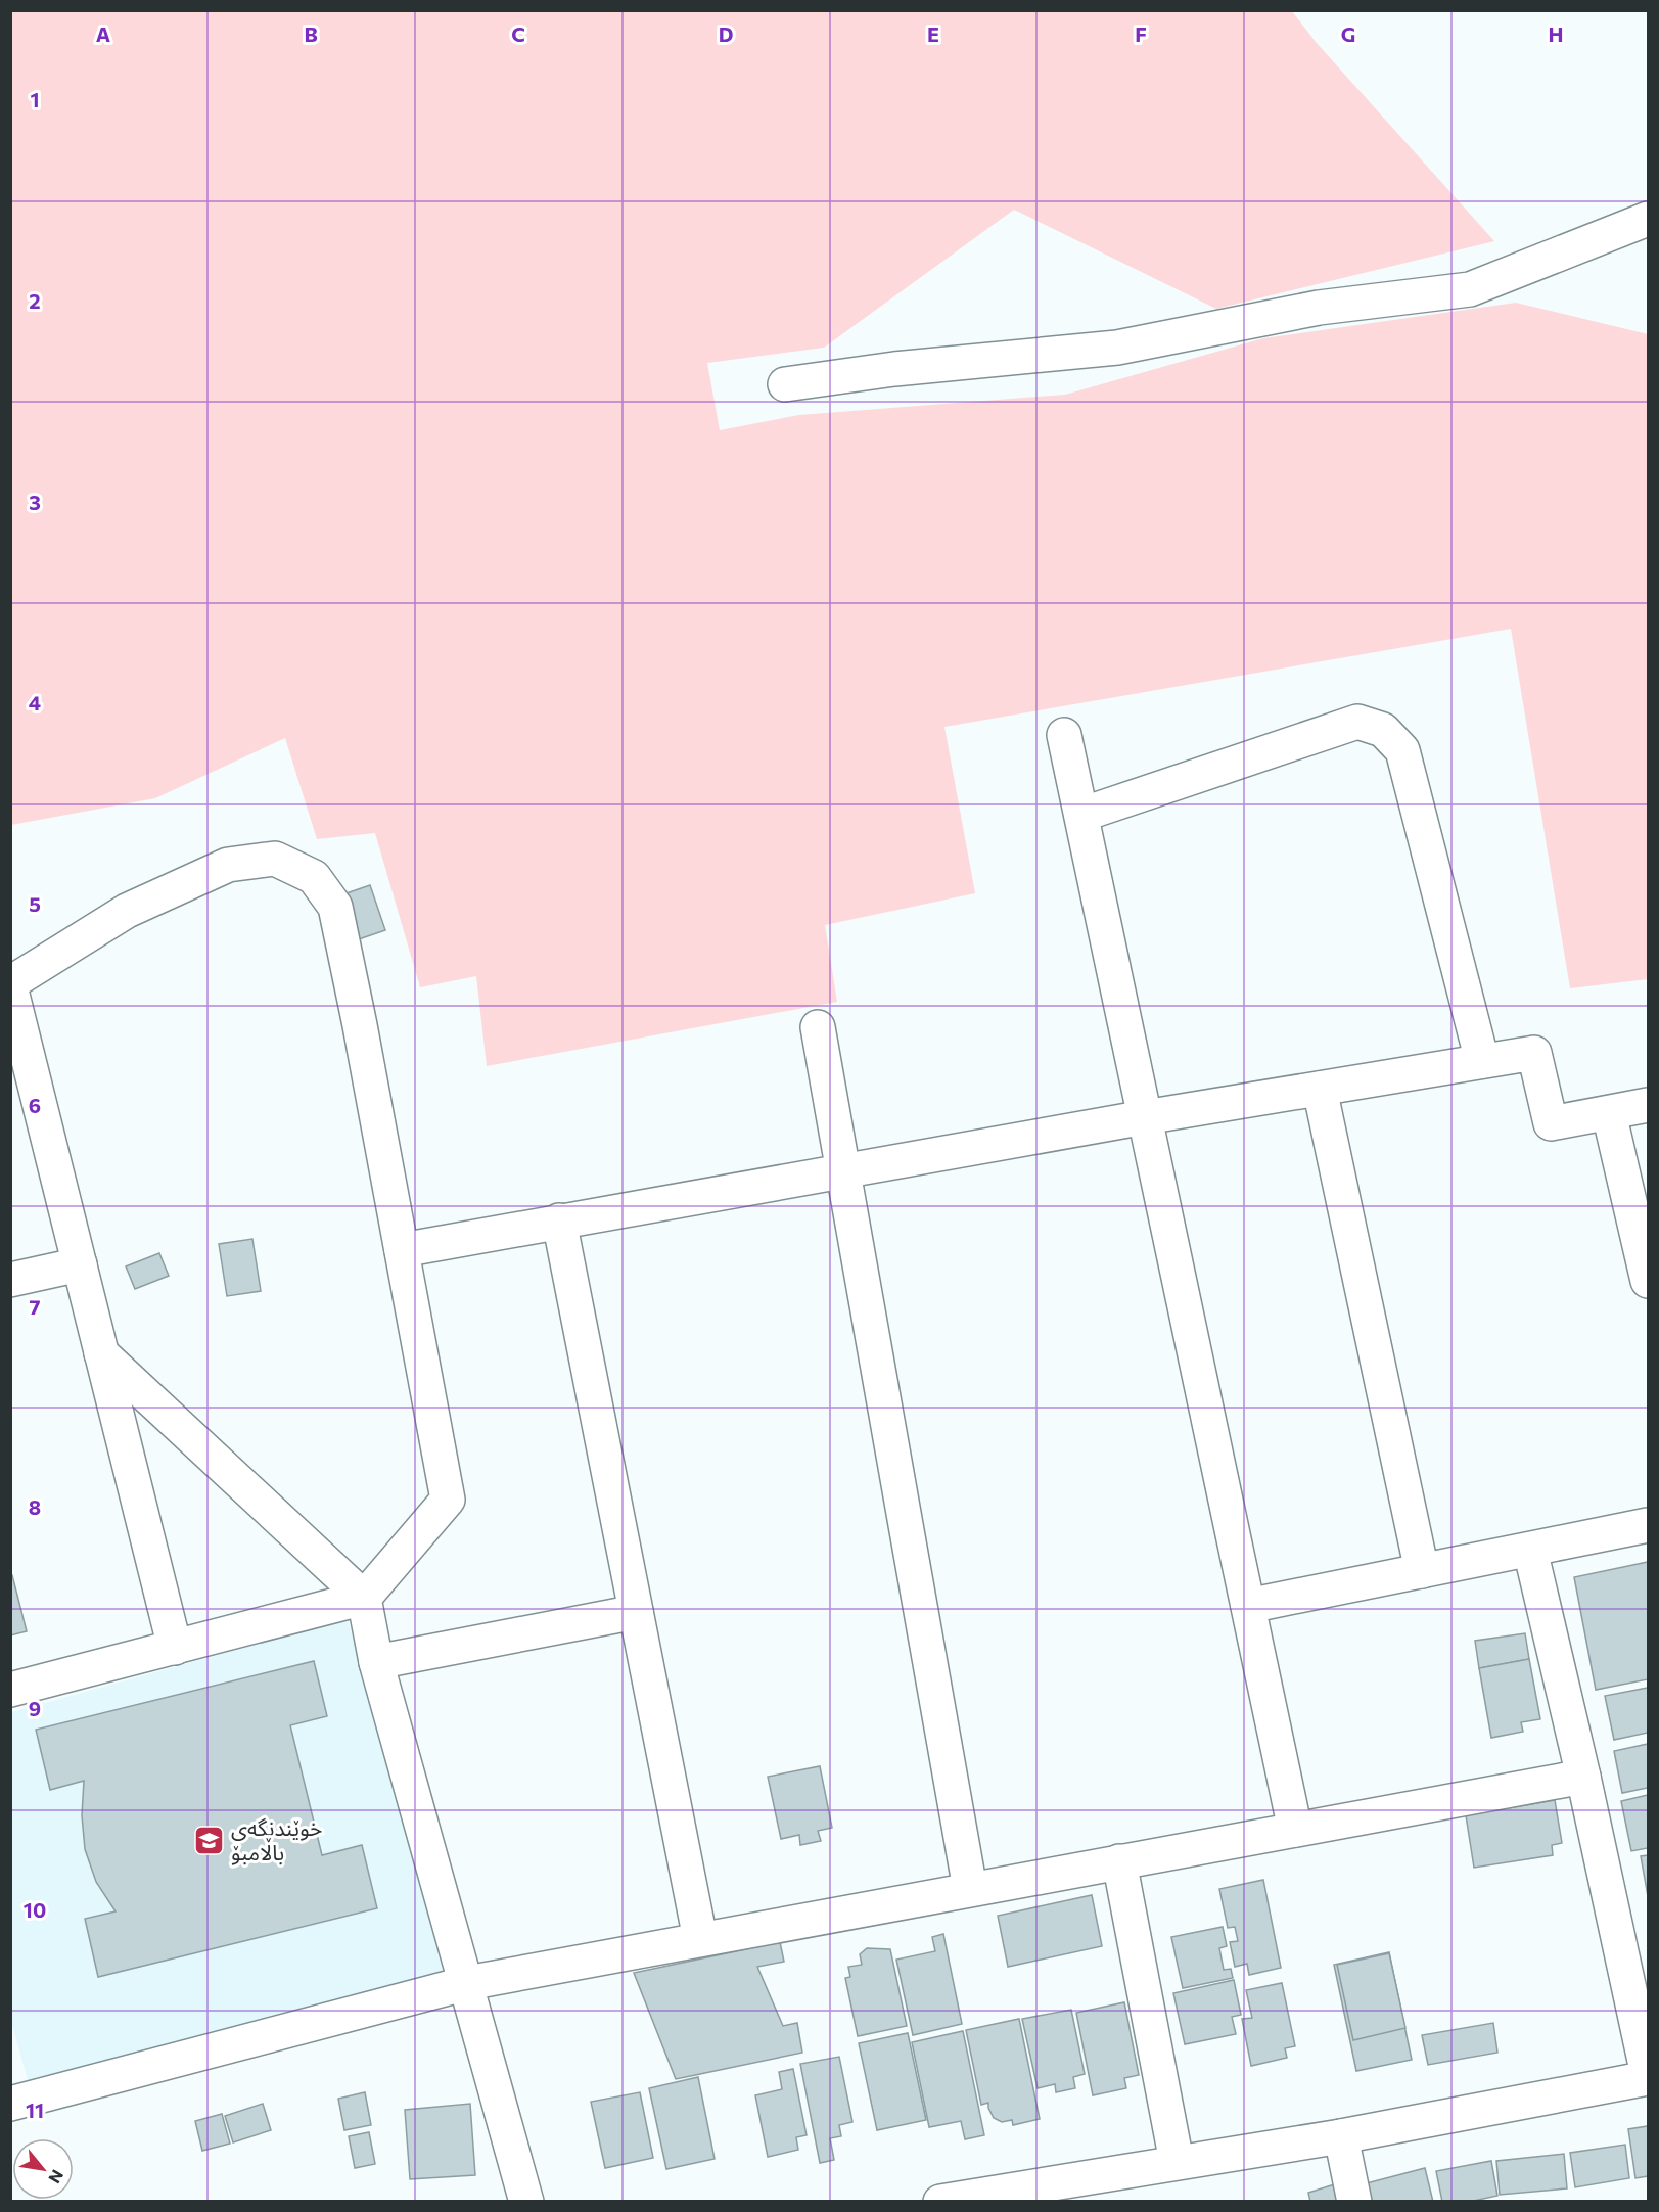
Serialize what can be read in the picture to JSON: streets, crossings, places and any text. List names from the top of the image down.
{
  "places": {
    "school or university": ["خوێندنگەی باڵامبۆ"]
  },
  "north": "bottom right",
  "grid": {
    "columns": [
      "A",
      "B",
      "C",
      "D",
      "E",
      "F",
      "G",
      "H"
    ],
    "rows": [
      "1",
      "2",
      "3",
      "4",
      "5",
      "6",
      "7",
      "8",
      "9",
      "10",
      "11"
    ]
  }
}
